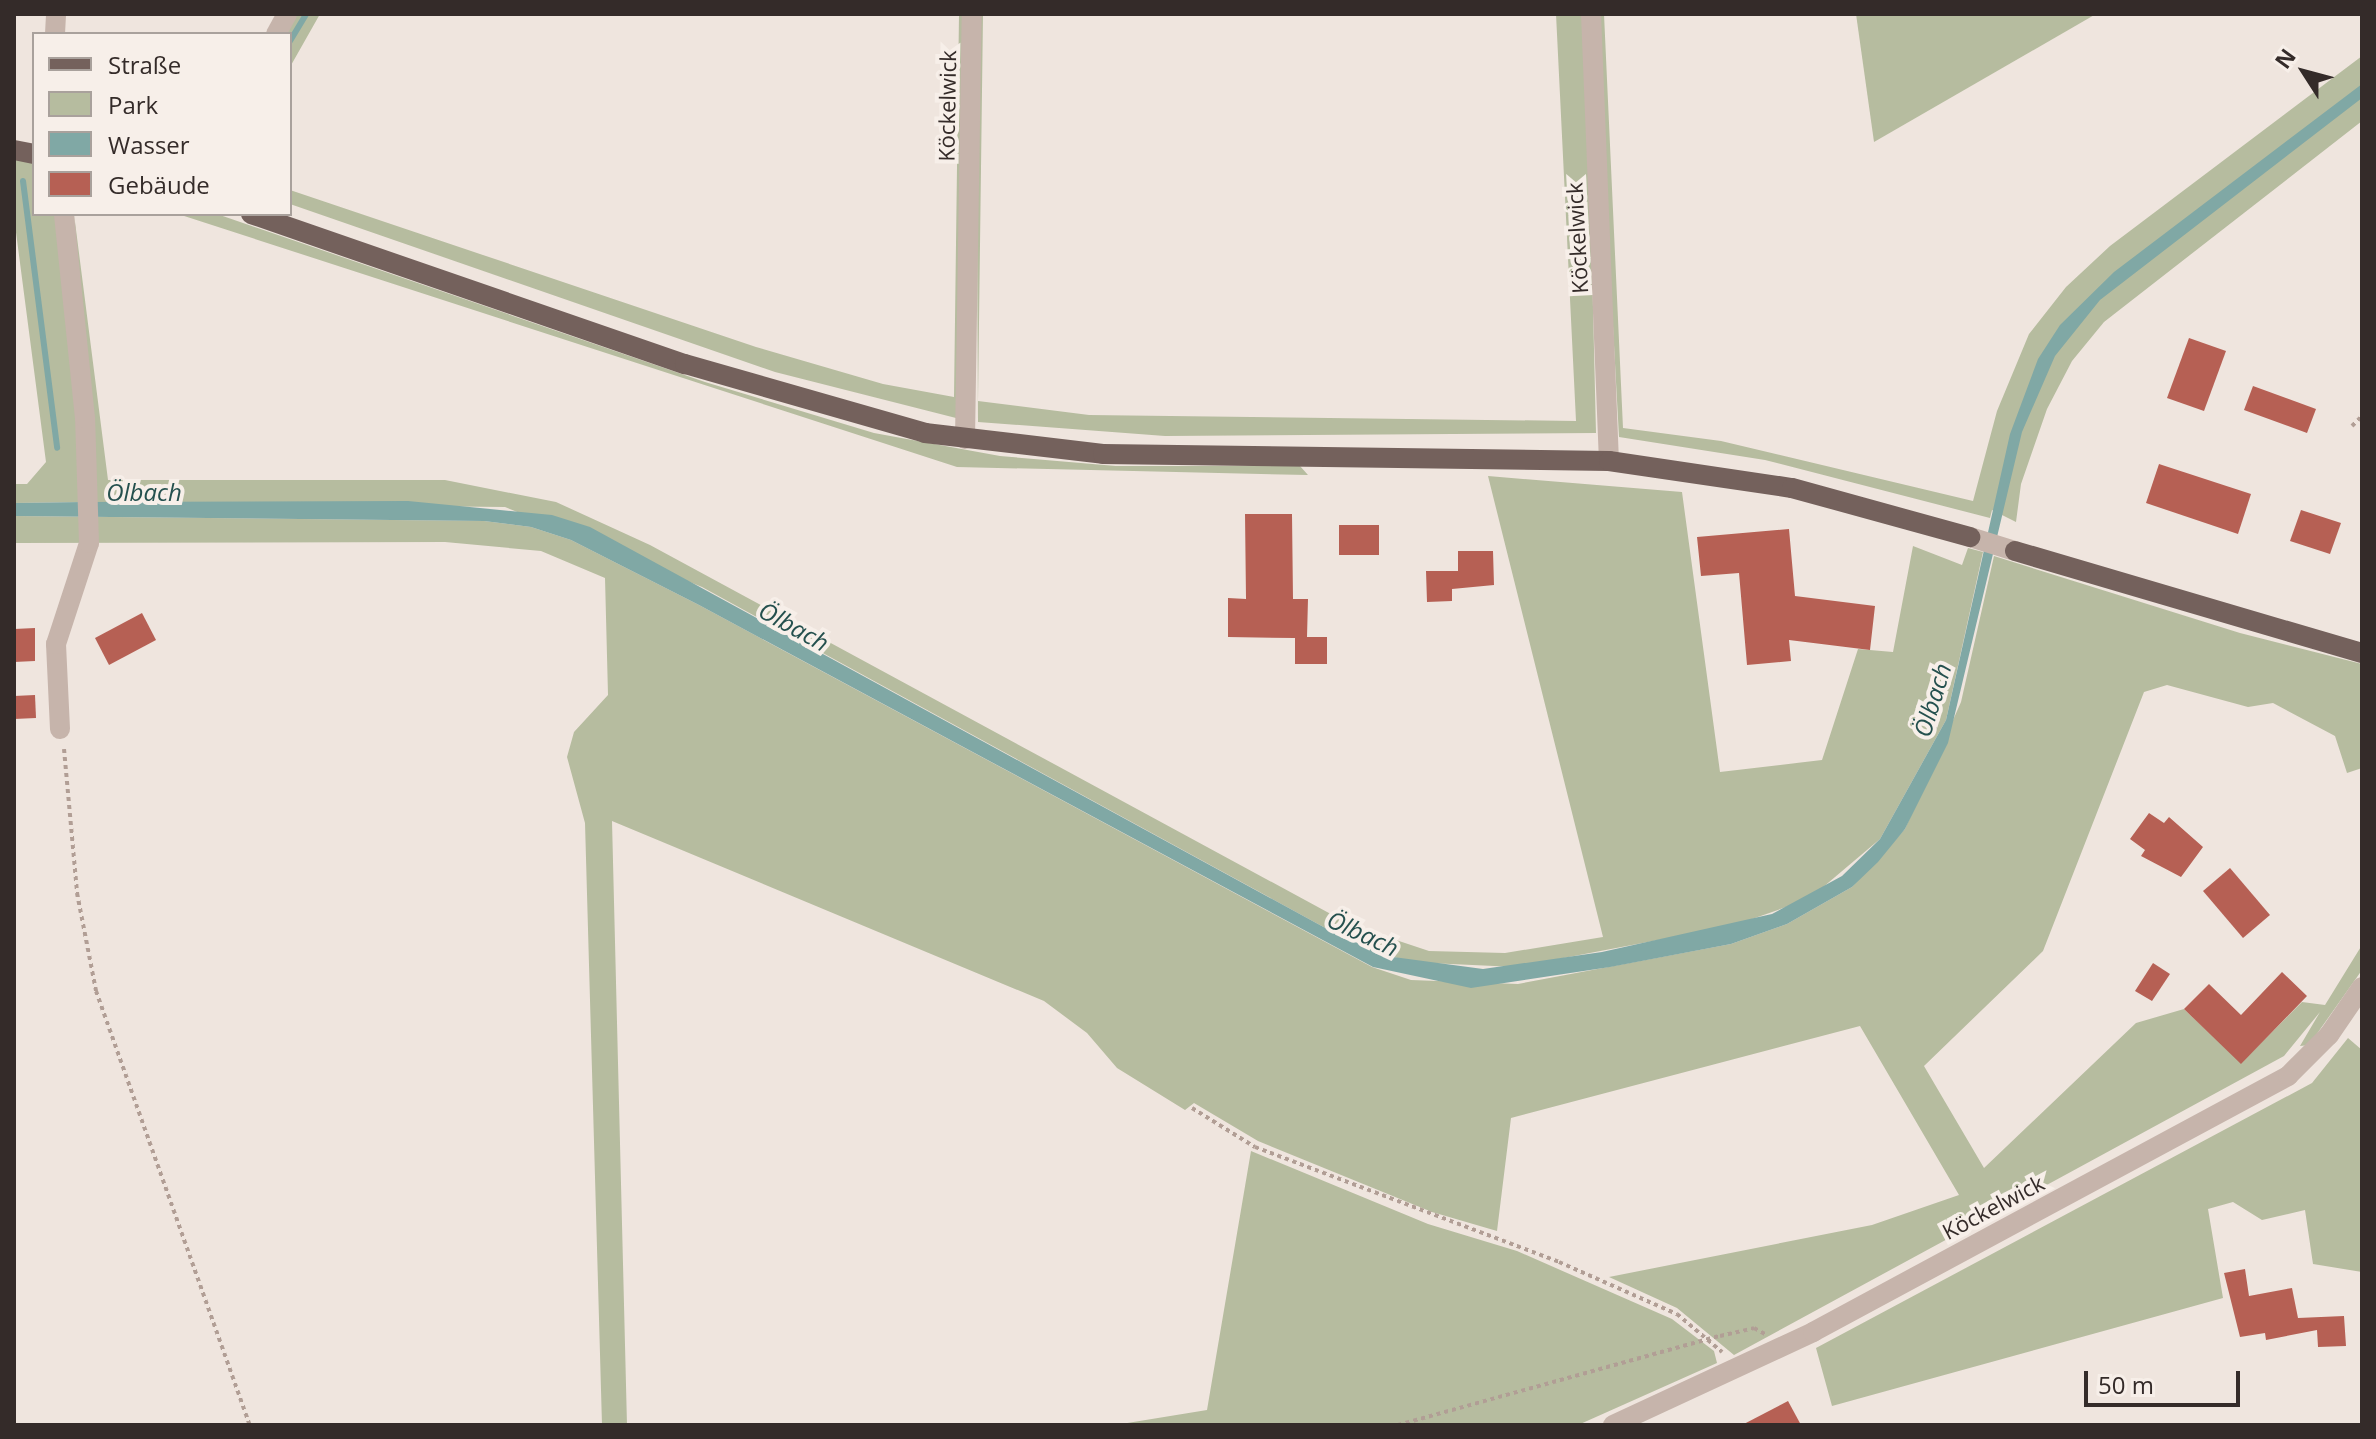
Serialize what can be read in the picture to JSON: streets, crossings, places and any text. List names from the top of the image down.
{
  "streets": {
    "street": ["Köckelwick"]
  },
  "water": ["Ölbach"],
  "legend": [
    "Straße",
    "Park",
    "Wasser",
    "Gebäude"
  ],
  "scale_bar": "50 m",
  "north": "top left"
}
